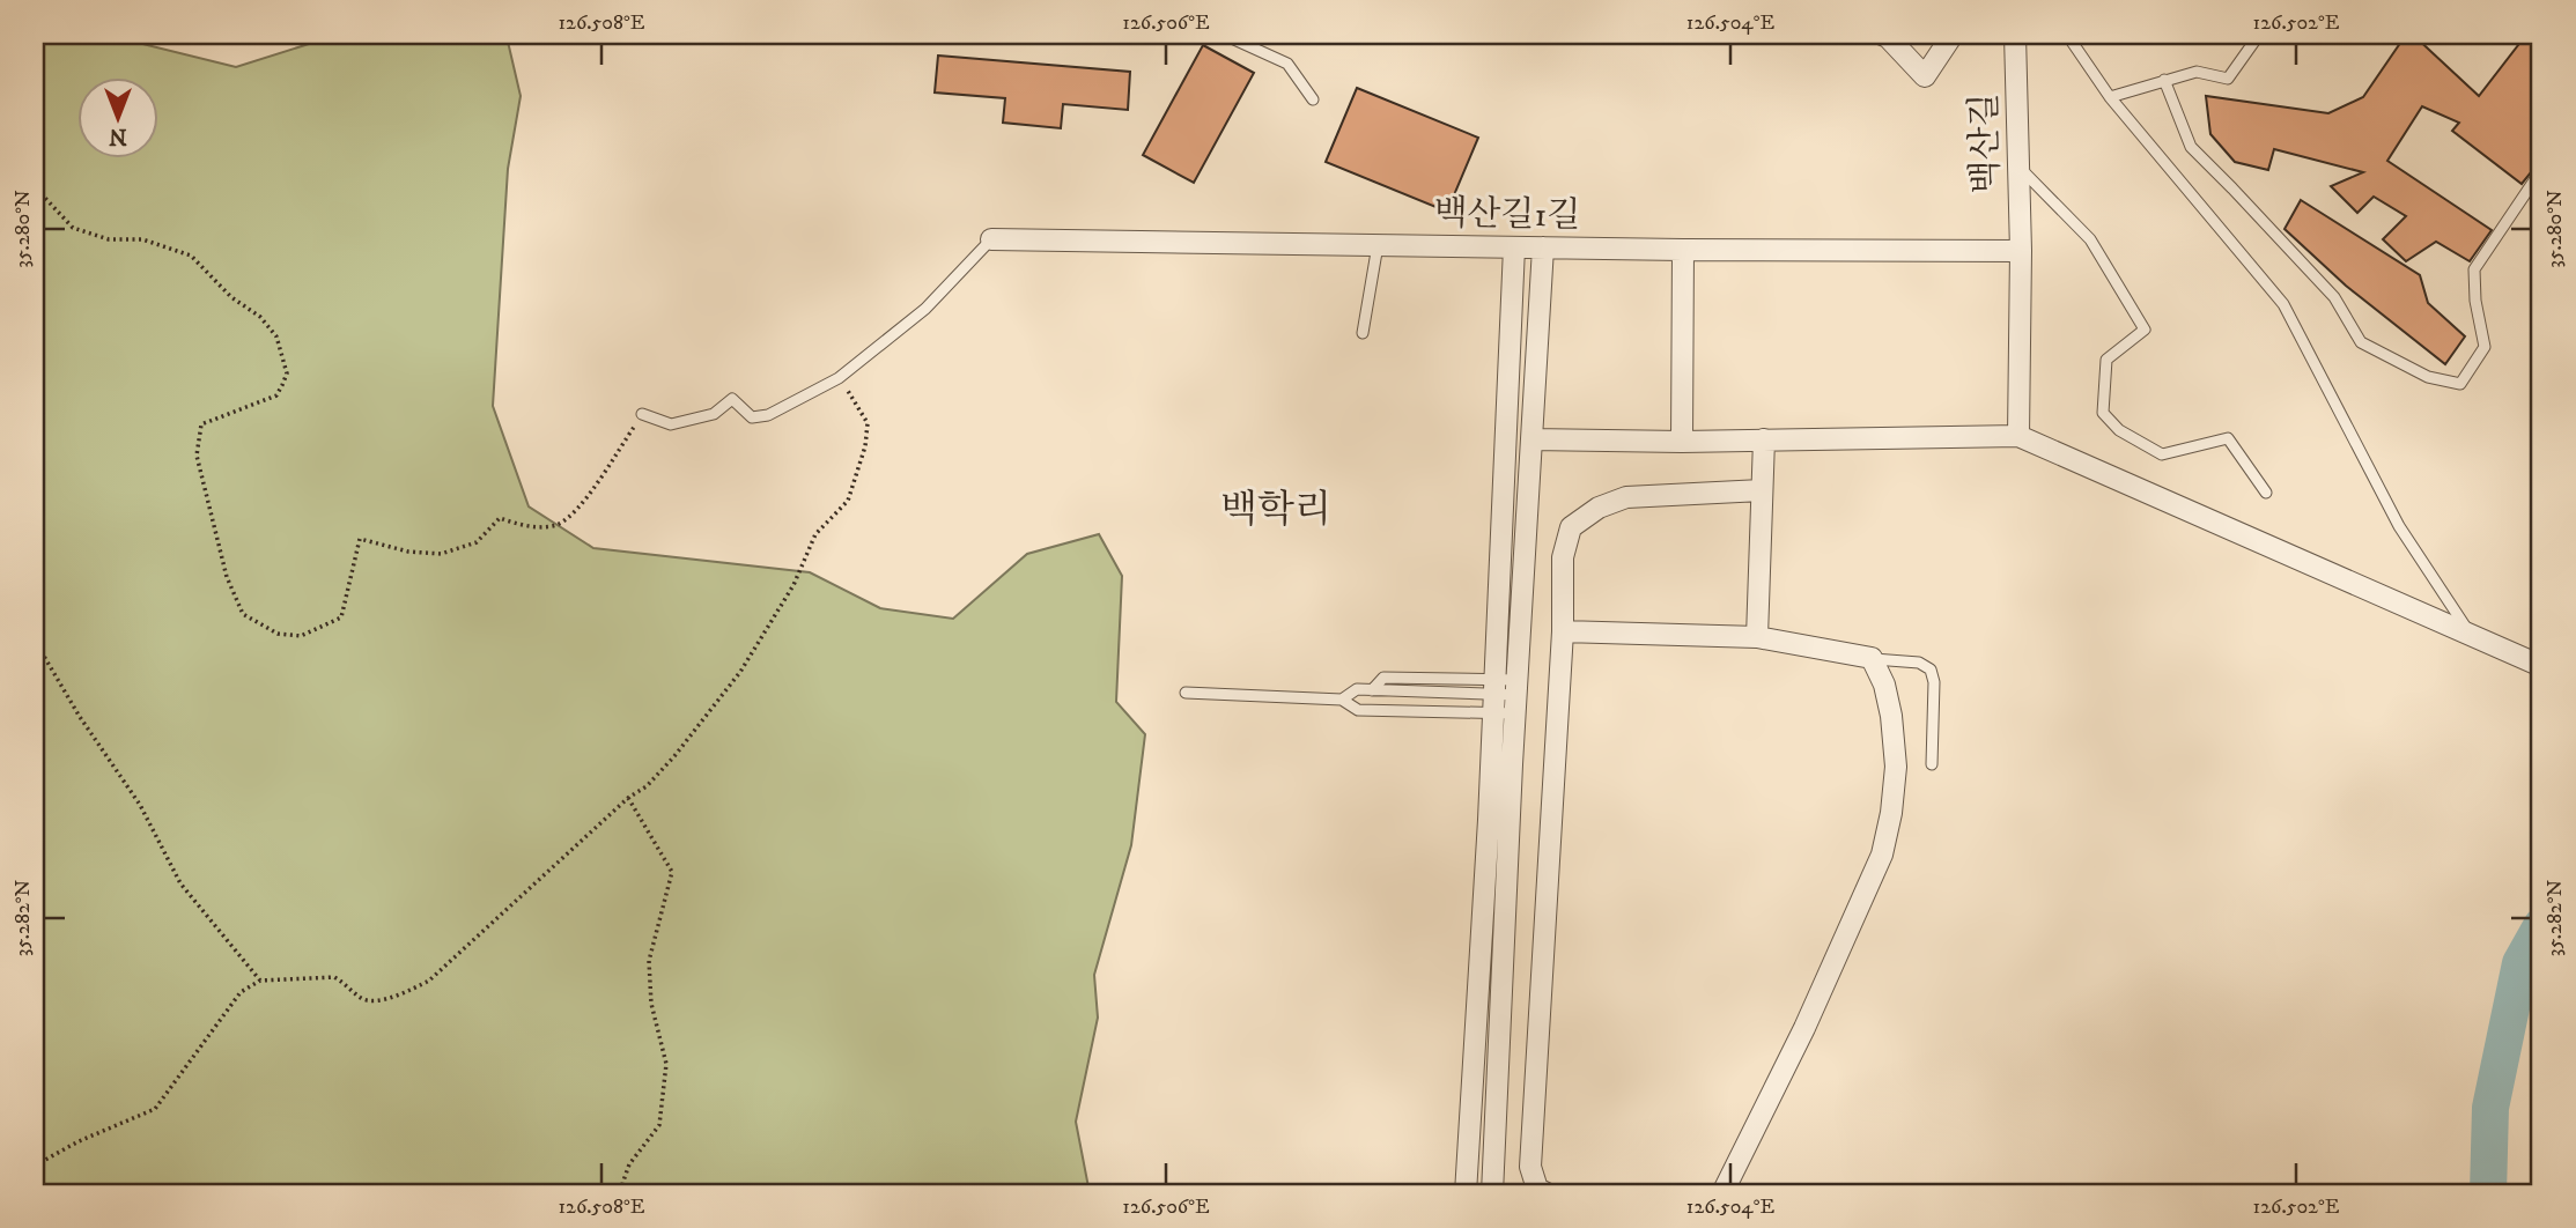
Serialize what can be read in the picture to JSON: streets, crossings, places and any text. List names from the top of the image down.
{
  "streets": {
    "street": ["백산길", "백산길1길"]
  },
  "crossings": [
    ["백산길", "백산길1길"]
  ],
  "districts": ["백학리"],
  "north": "bottom",
  "coordinates": [
    "126.508°E",
    "126.506°E",
    "126.504°E",
    "126.502°E",
    "35.280°N",
    "35.282°N"
  ]
}
